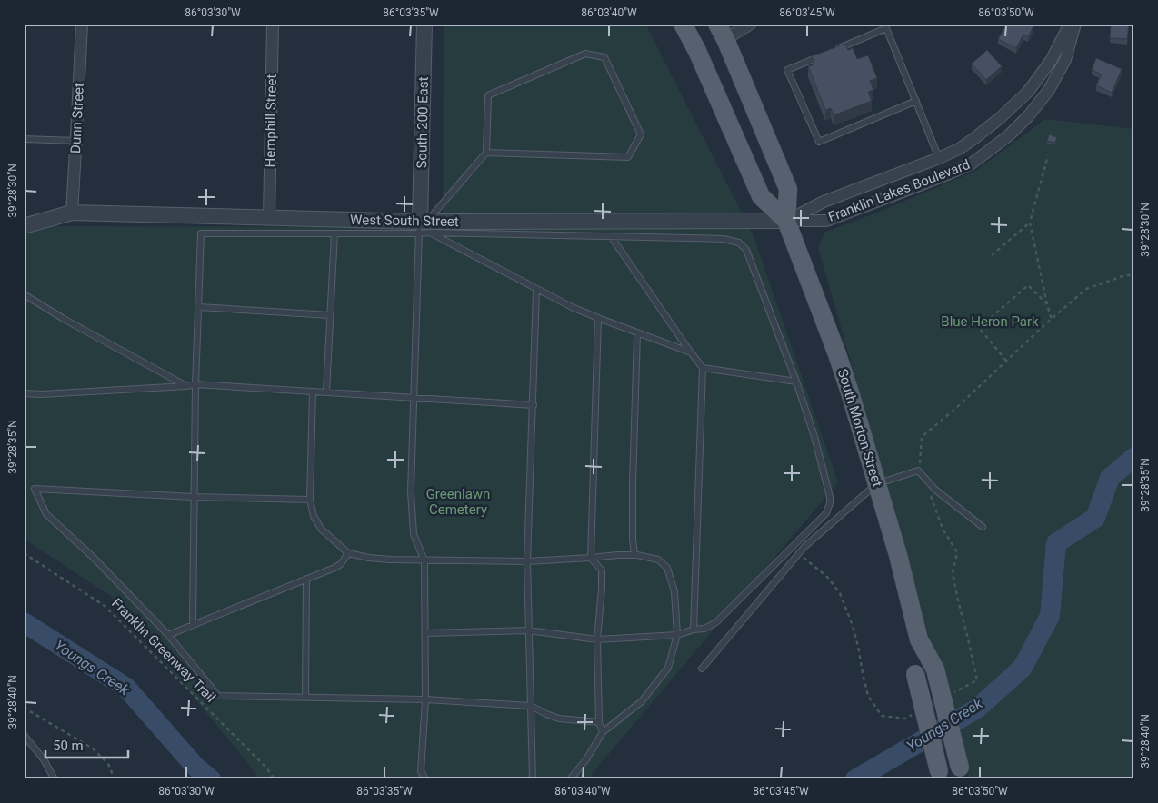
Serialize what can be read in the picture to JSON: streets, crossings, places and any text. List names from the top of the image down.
{
  "streets": {
    "main road": ["South Morton Street"],
    "street": [
      "Dunn Street",
      "Hemphill Street",
      "South 200 East",
      "Franklin Lakes Boulevard",
      "West South Street"
    ],
    "path": ["Franklin Greenway Trail"]
  },
  "crossings": [
    ["Dunn Street", "West South Street"],
    ["Hemphill Street", "West South Street"],
    ["South 200 East", "West South Street"],
    ["Franklin Lakes Boulevard", "West South Street"],
    ["Franklin Lakes Boulevard", "South Morton Street"],
    ["West South Street", "South Morton Street"]
  ],
  "water": ["Youngs Creek"],
  "parks": ["Blue Heron Park", "Greenlawn Cemetery"],
  "scale_bar": "50 m",
  "coordinates": [
    "86°03'30\"W",
    "86°03'35\"W",
    "86°03'40\"W",
    "86°03'45\"W",
    "86°03'50\"W",
    "39°28'30\"N",
    "39°28'35\"N",
    "39°28'40\"N"
  ]
}
